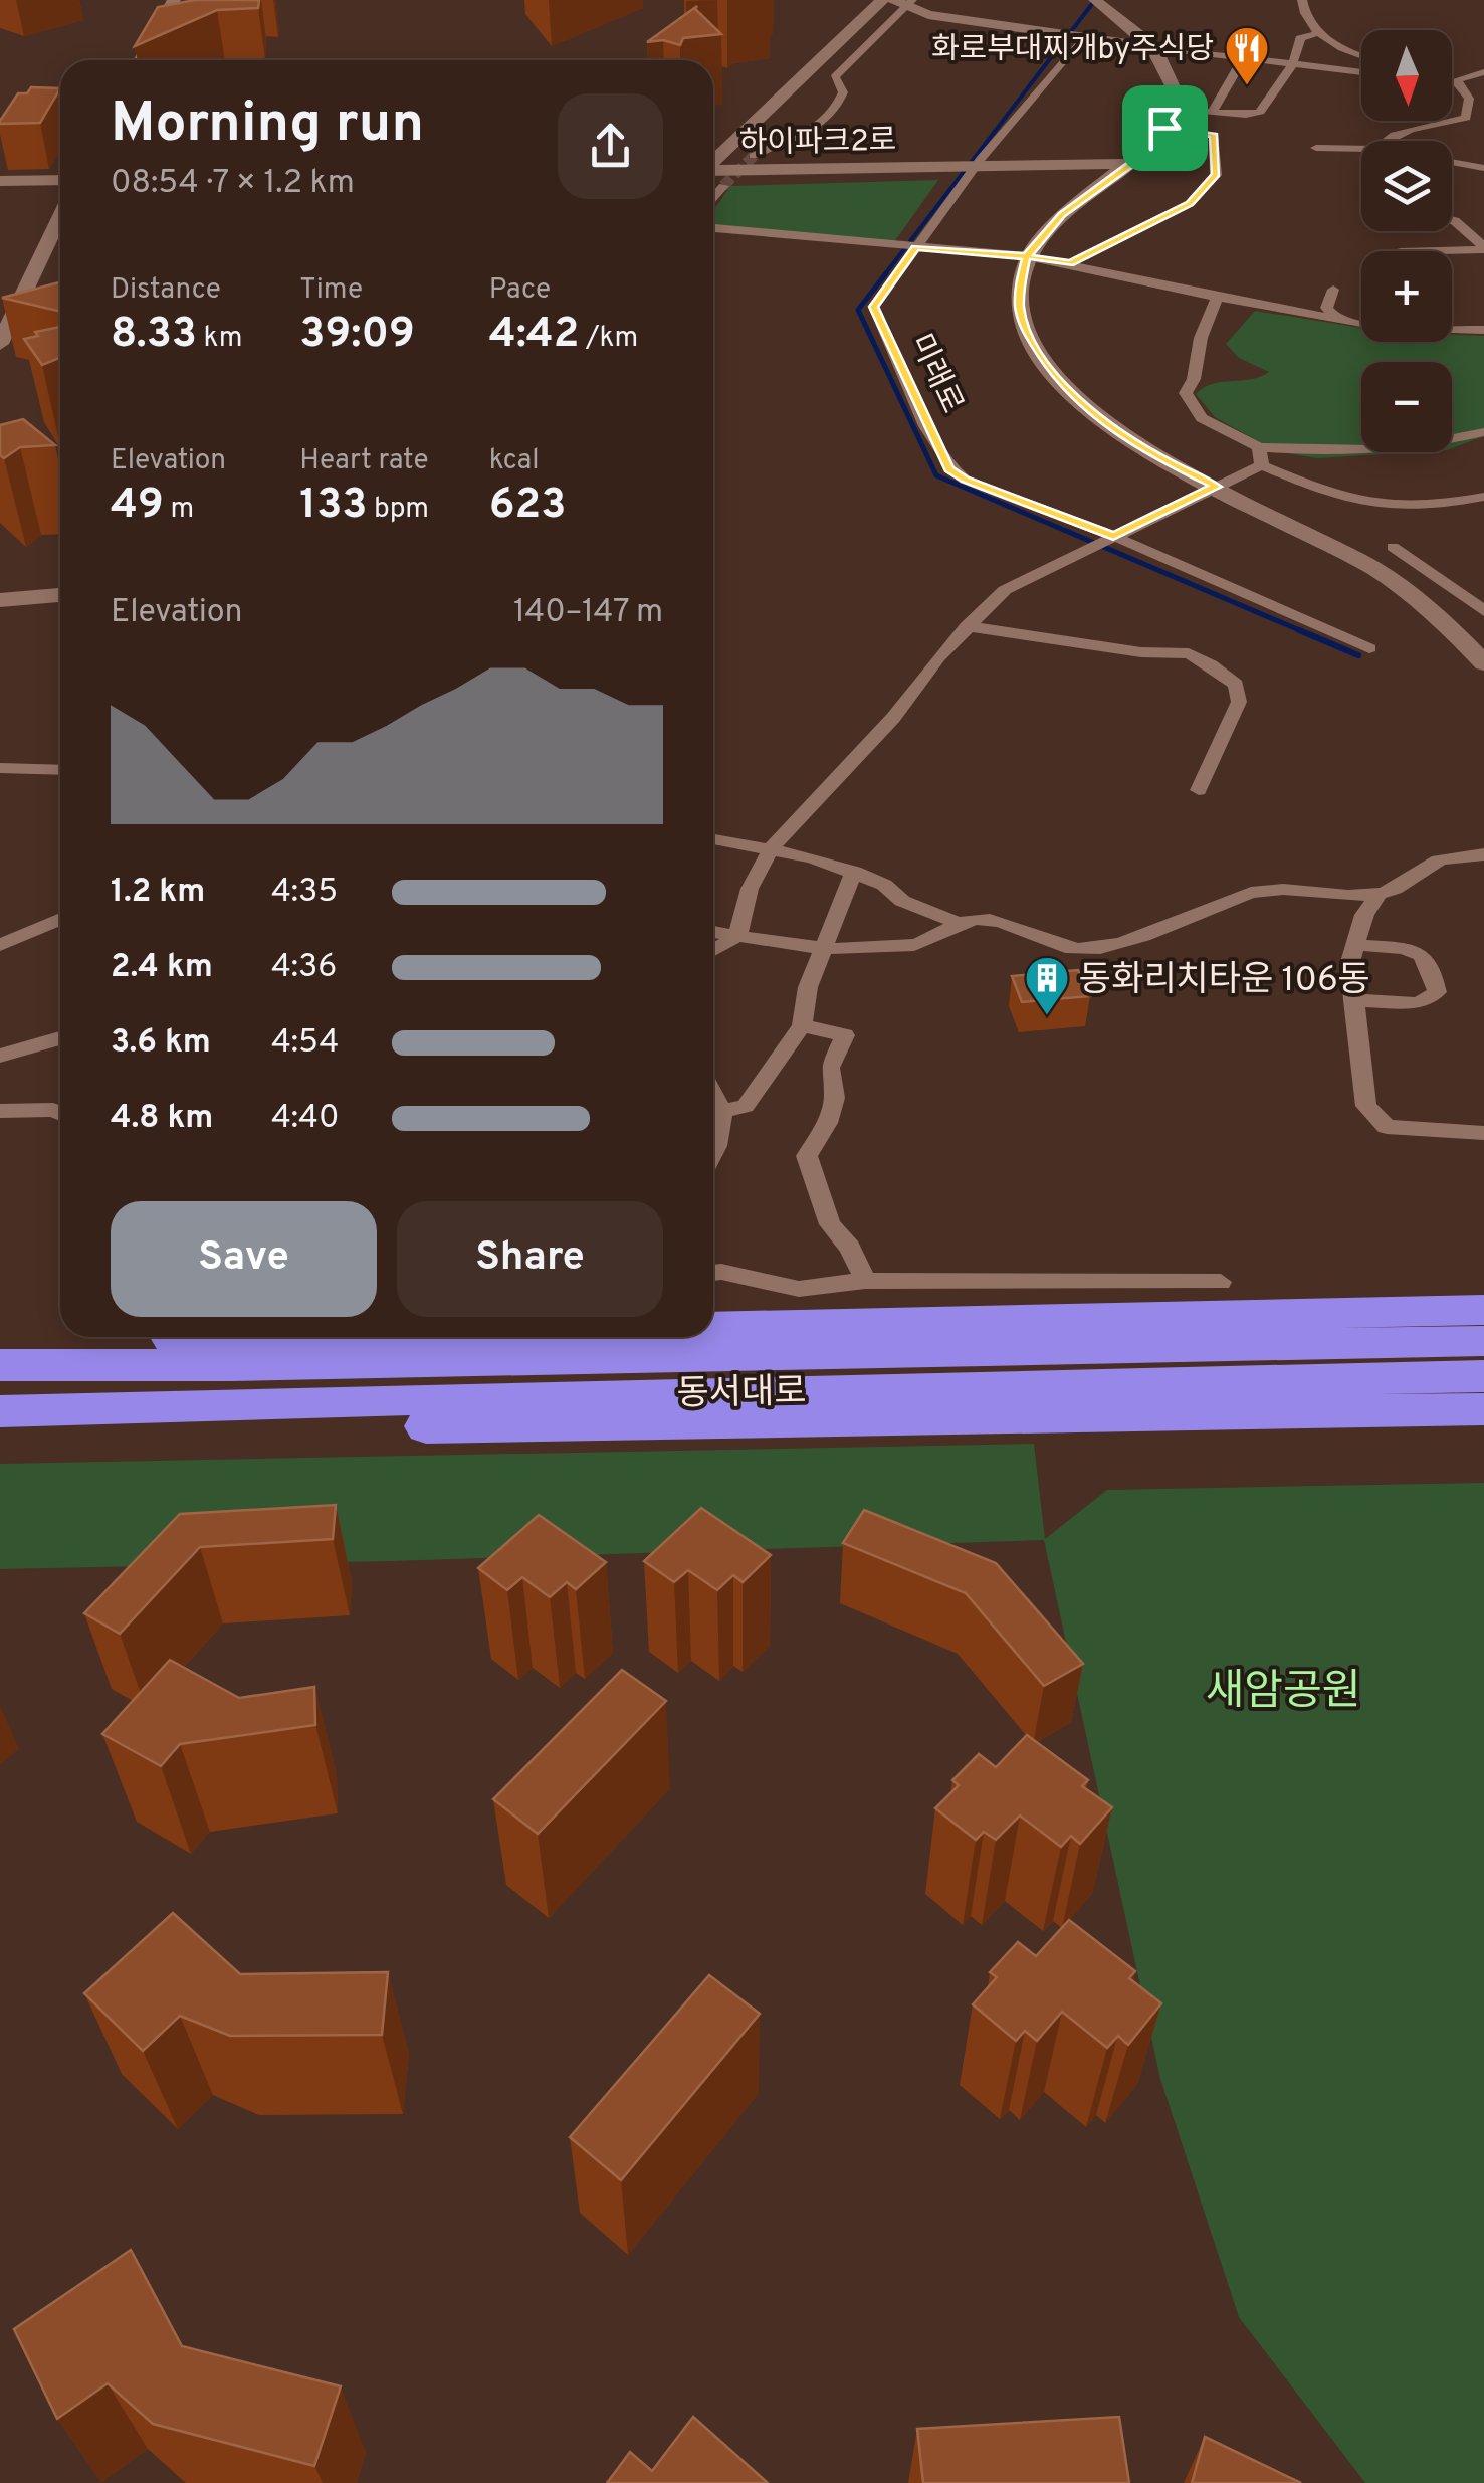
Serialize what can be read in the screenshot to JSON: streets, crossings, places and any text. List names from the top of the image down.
{
  "streets": {
    "highway": ["동서대로"],
    "street": ["하이파크2로", "미래로"]
  },
  "parks": ["새암공원"],
  "places": {
    "restaurant": ["화로부대찌개by주식당"],
    "building": ["동화리치타운 106동"]
  },
  "north": "bottom",
  "page": {
    "map_buttons": ["+", "−"],
    "heading": ["Morning run", "08:54 · 7 × 1.2 km"],
    "stats": [
      ["Distance", "8.33 km"],
      ["Time", "39:09"],
      ["Pace", "4:42 /km"],
      ["Elevation", "49 m"],
      ["Heart rate", "133 bpm"],
      ["kcal", "623"]
    ],
    "chart": ["Elevation", "140–147 m"],
    "list": [
      {
        "name": "1.2 km",
        "note": "4:35"
      },
      {
        "name": "2.4 km",
        "note": "4:36"
      },
      {
        "name": "3.6 km",
        "note": "4:54"
      },
      {
        "name": "4.8 km",
        "note": "4:40"
      }
    ],
    "buttons": ["Save", "Share"]
  }
}
